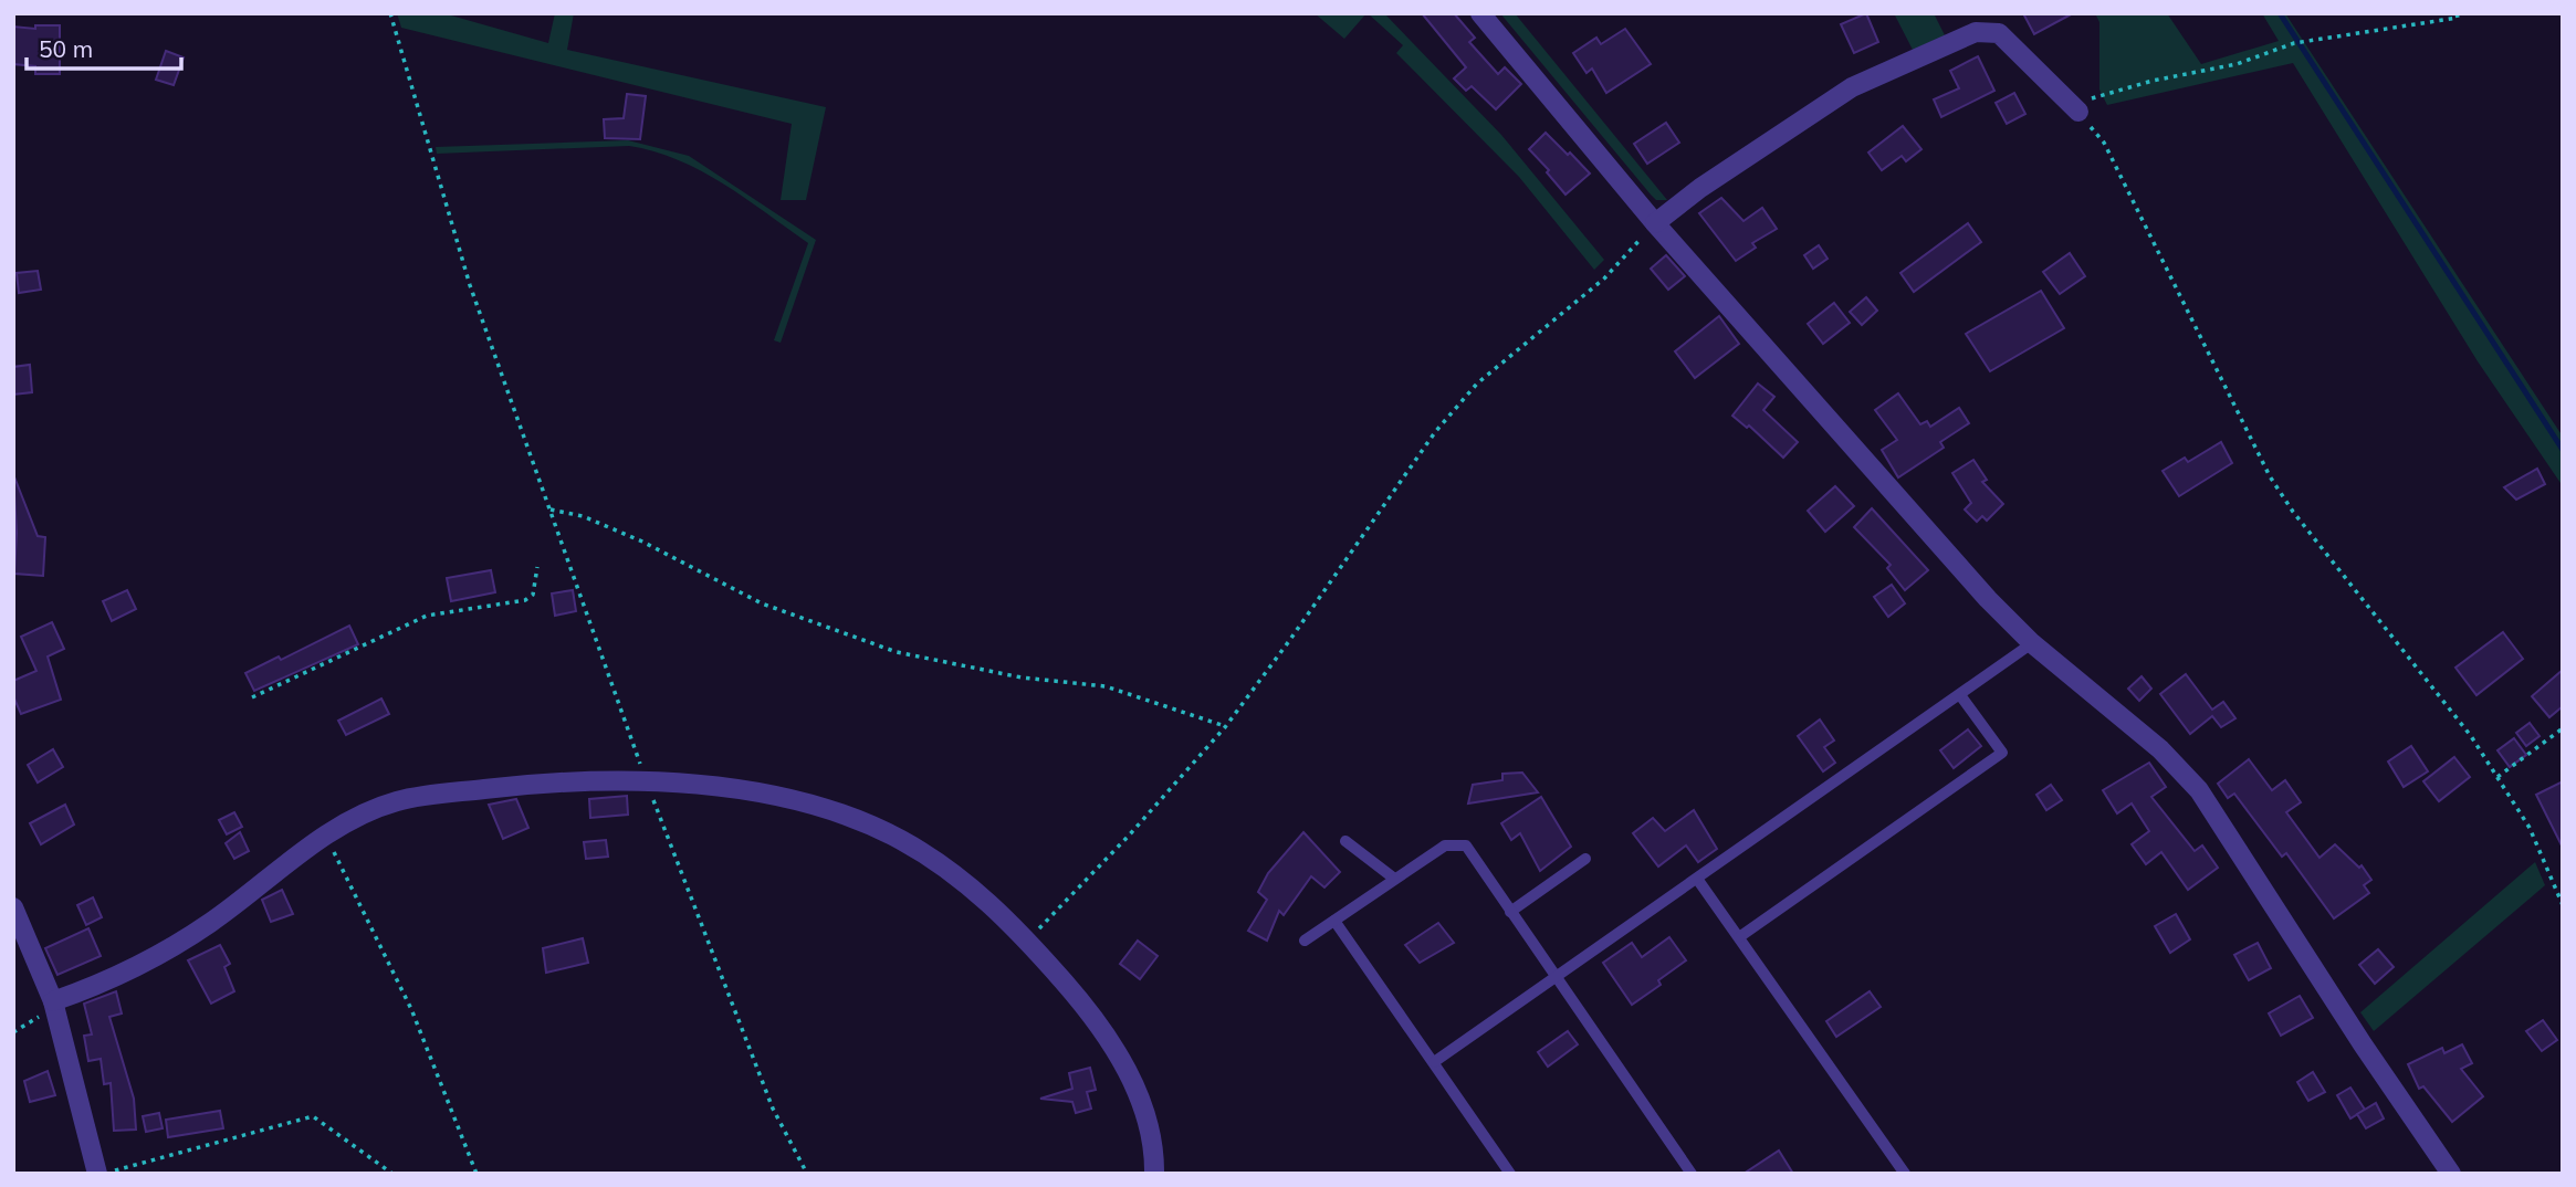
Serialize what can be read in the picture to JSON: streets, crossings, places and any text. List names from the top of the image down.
{
  "scale_bar": "50 m"
}
